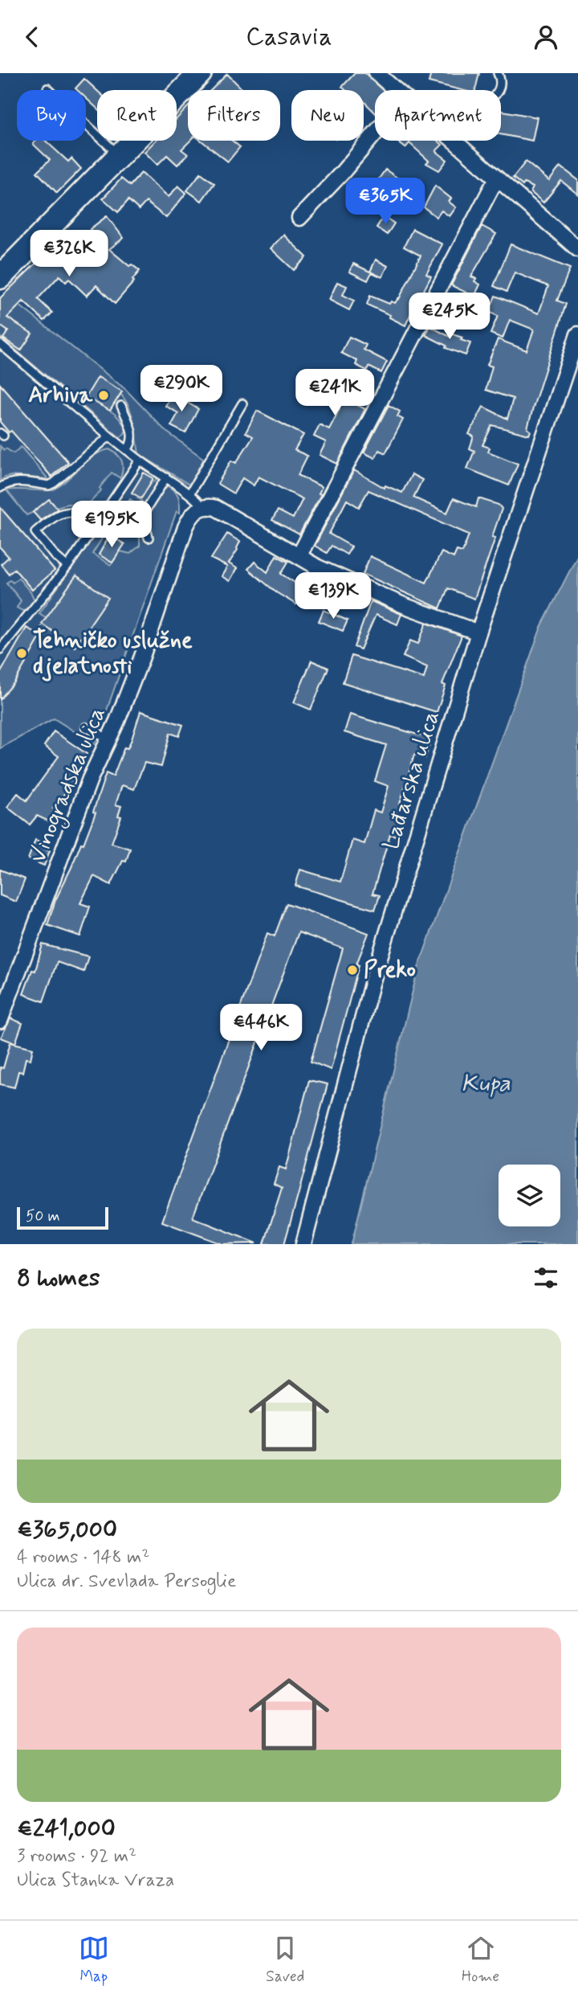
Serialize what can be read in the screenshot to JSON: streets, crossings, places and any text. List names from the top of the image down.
{
  "streets": {
    "street": ["Lađarska ulica", "Vinogradska ulica"]
  },
  "water": ["Kupa"],
  "places": ["Arhiva", "Tehničko uslužne djelatnosti", "Preko"],
  "scale_bar": "50 m",
  "page": {
    "header": "Casavia",
    "chip": [
      "Buy",
      "Rent",
      "Filters",
      "New",
      "Apartment"
    ],
    "price": [
      "€365K",
      "€326K",
      "€245K",
      "€290K",
      "€241K",
      "€195K",
      "€139K",
      "€446K"
    ],
    "scale": "50 m",
    "heading": "8 homes",
    "list": [
      {
        "name": "€365,000",
        "note": "4 rooms · 148 m² · Ulica dr. Svevlada Persoglie"
      },
      {
        "name": "€241,000",
        "note": "3 rooms · 92 m² · Ulica Stanka Vraza"
      }
    ],
    "tabs": ["Map", "Saved", "Home"]
  }
}
